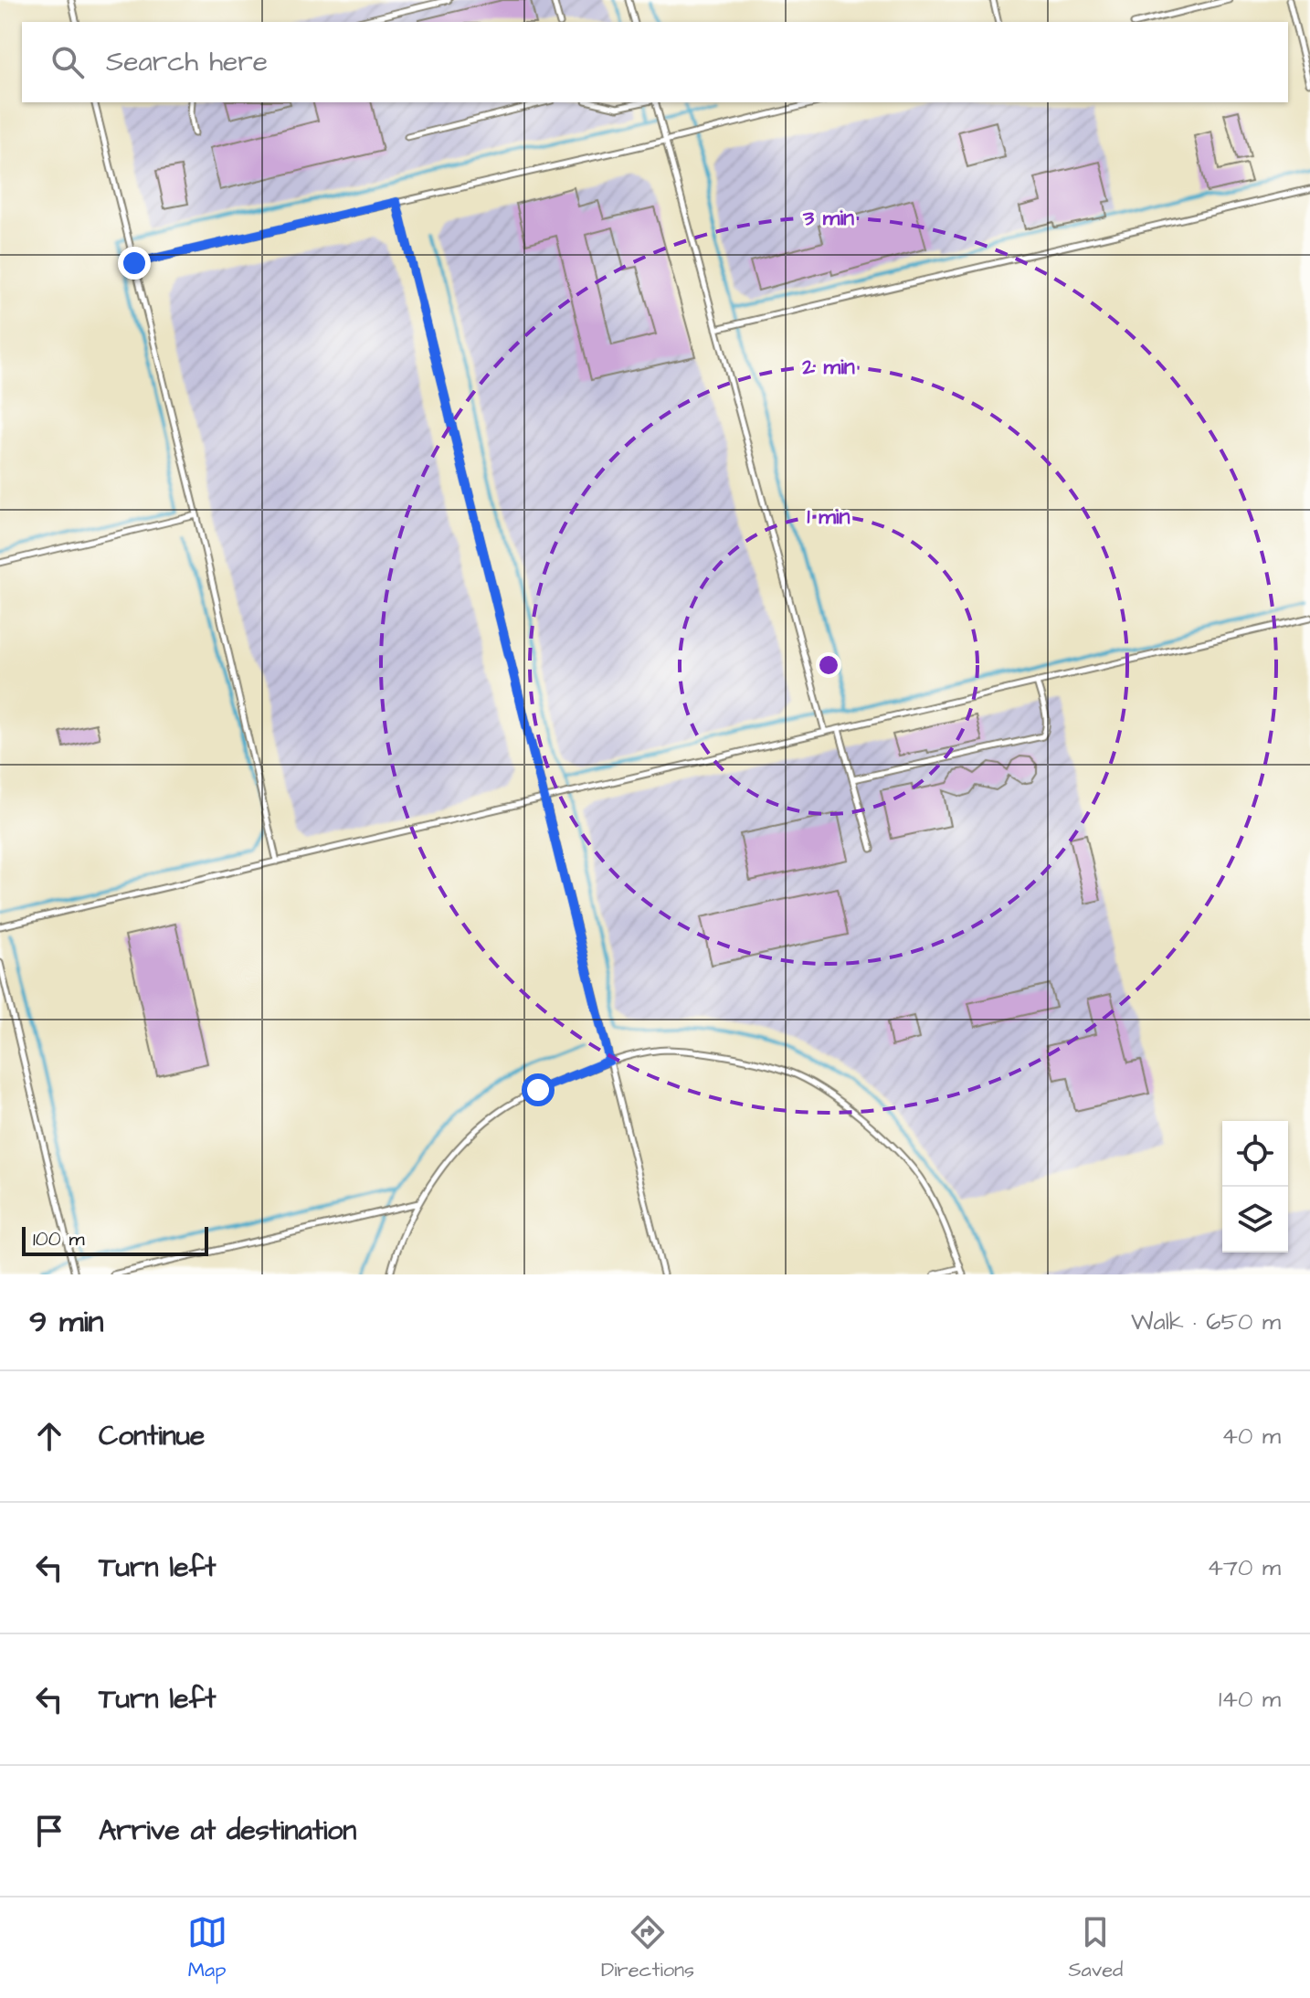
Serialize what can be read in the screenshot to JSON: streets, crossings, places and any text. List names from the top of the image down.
{
  "scale_bar": "100 m",
  "page": {
    "search": "Search here",
    "scale": "100 m",
    "heading": ["9 min", "Walk · 650 m"],
    "list": [
      ["Continue", "40 m"],
      ["Turn left", "470 m"],
      ["Turn left", "140 m"],
      "Arrive at destination"
    ],
    "nav": ["Map", "Directions", "Saved"]
  },
  "rings": ["3 min", "2 min", "1 min"]
}
